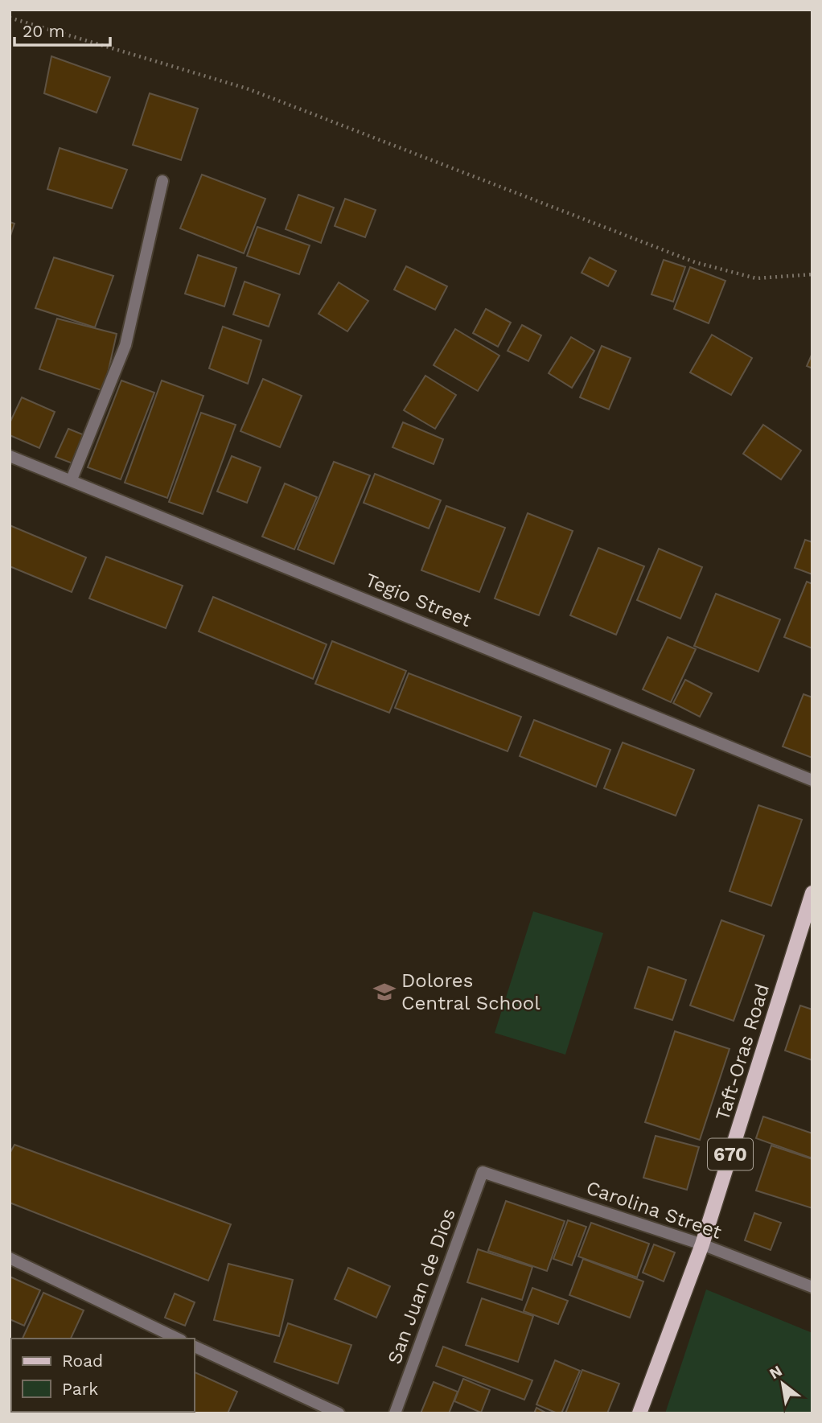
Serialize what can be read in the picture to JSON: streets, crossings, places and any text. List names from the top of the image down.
{
  "streets": {
    "main road": ["Taft-Oras Road", "670"],
    "street": ["Tegio Street", "Carolina Street", "San Juan de Dios"]
  },
  "crossings": [
    ["Taft-Oras Road", "Carolina Street"],
    ["Carolina Street", "San Juan de Dios"]
  ],
  "places": {
    "school or university": ["Dolores Central School"]
  },
  "legend": ["Road", "Park"],
  "scale_bar": "20 m",
  "north": "top left"
}
